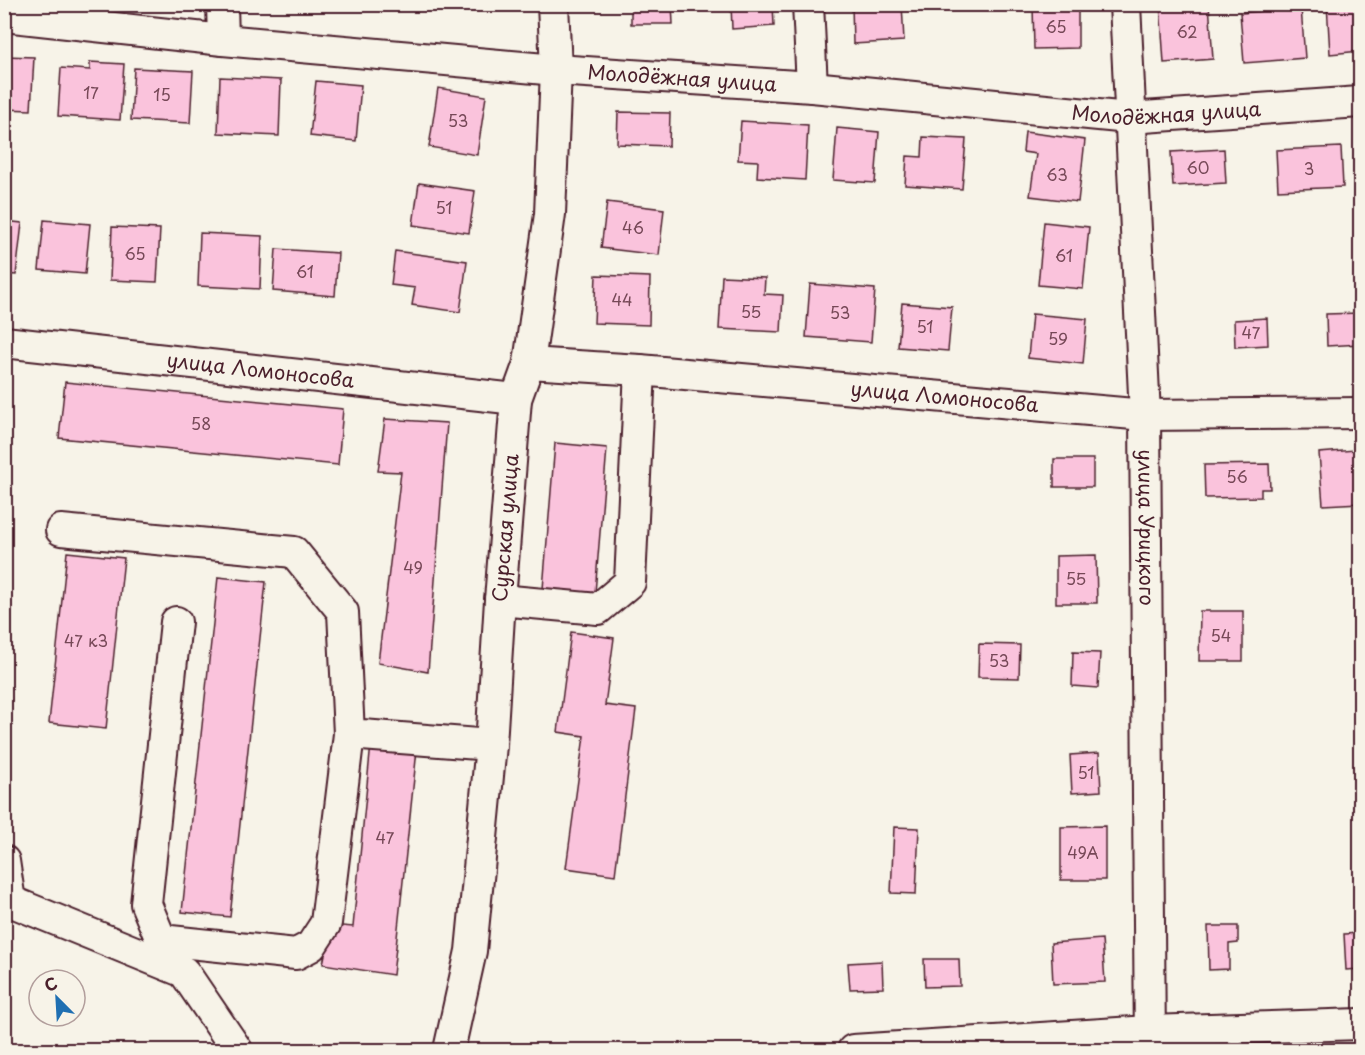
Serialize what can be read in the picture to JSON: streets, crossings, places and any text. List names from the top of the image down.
{
  "streets": {
    "street": [
      "Молодёжная улица",
      "улица Ломоносова",
      "Сурская улица",
      "улица Урицкого"
    ]
  },
  "crossings": [
    ["Молодёжная улица", "Сурская улица"],
    ["Молодёжная улица", "улица Урицкого"],
    ["улица Ломоносова", "Сурская улица"],
    ["улица Ломоносова", "улица Урицкого"]
  ],
  "house_numbers": [
    "65",
    "62",
    "17",
    "15",
    "53",
    "60",
    "3",
    "63",
    "51",
    "46",
    "65",
    "61",
    "61",
    "44",
    "55",
    "53",
    "51",
    "47",
    "59",
    "58",
    "56",
    "49",
    "55",
    "54",
    "47 к3",
    "53",
    "51",
    "47",
    "49А"
  ],
  "north": "top left"
}
